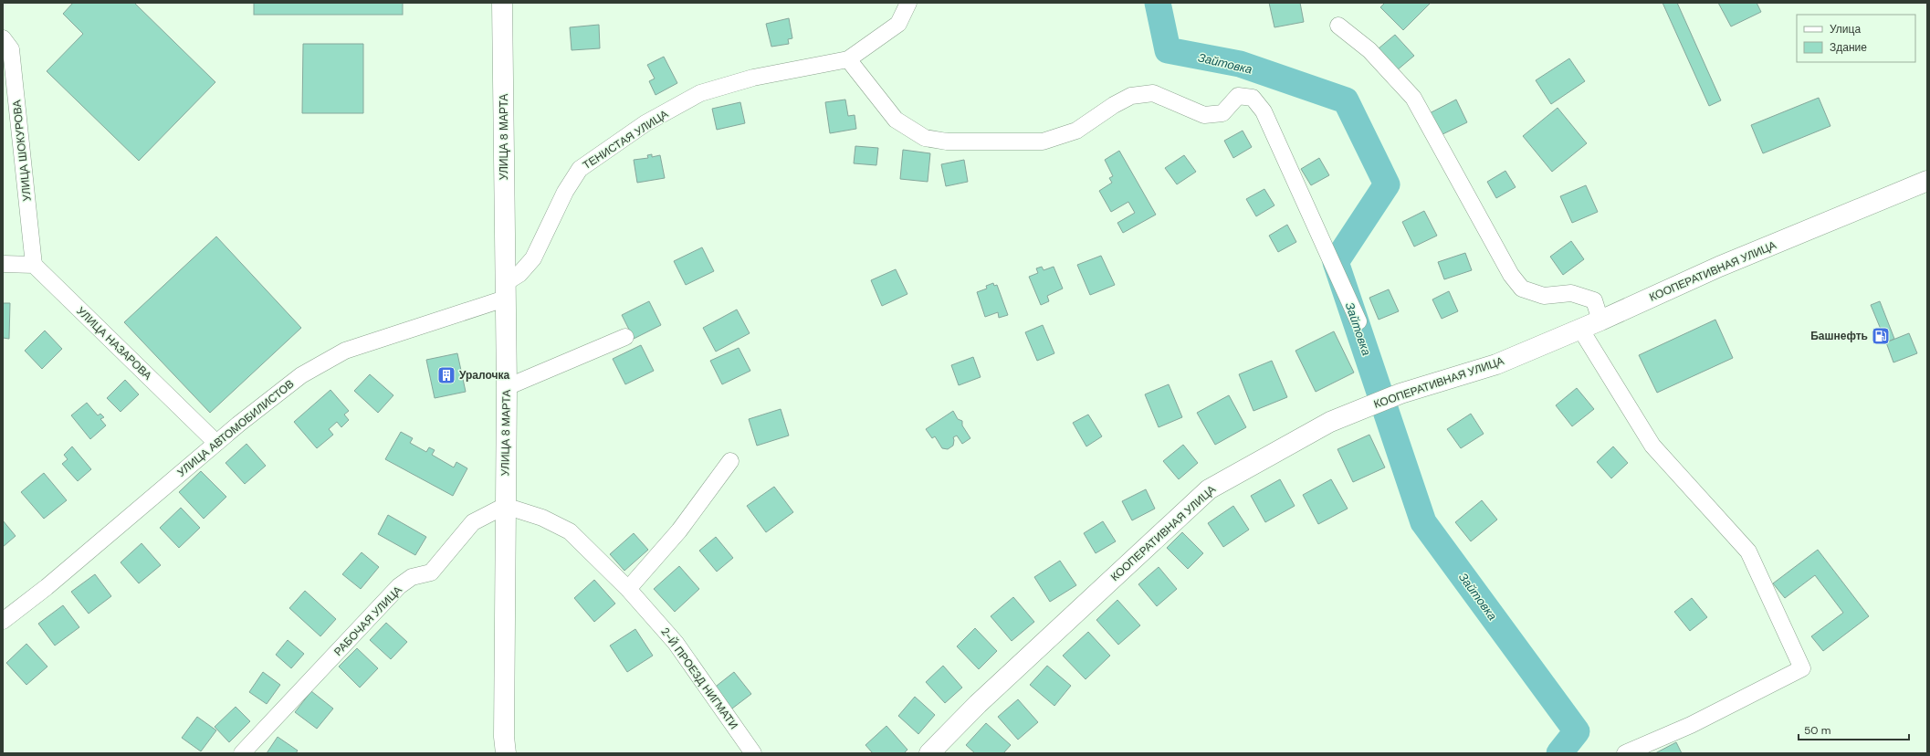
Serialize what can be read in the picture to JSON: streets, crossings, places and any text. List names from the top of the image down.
{
  "streets": {
    "main road": ["УЛИЦА 8 МАРТА", "КООПЕРАТИВНАЯ УЛИЦА"],
    "street": [
      "ТЕНИСТАЯ УЛИЦА",
      "УЛИЦА ШОКУРОВА",
      "УЛИЦА НАЗАРОВА",
      "УЛИЦА АВТОМОБИЛИСТОВ",
      "РАБОЧАЯ УЛИЦА",
      "2-Й ПРОЕЗД НИГМАТИ"
    ]
  },
  "crossings": [
    ["УЛИЦА 8 МАРТА", "ТЕНИСТАЯ УЛИЦА"],
    ["УЛИЦА 8 МАРТА", "УЛИЦА АВТОМОБИЛИСТОВ"],
    ["УЛИЦА 8 МАРТА", "РАБОЧАЯ УЛИЦА"],
    ["УЛИЦА 8 МАРТА", "2-Й ПРОЕЗД НИГМАТИ"],
    ["ТЕНИСТАЯ УЛИЦА", "УЛИЦА АВТОМОБИЛИСТОВ"],
    ["УЛИЦА ШОКУРОВА", "УЛИЦА НАЗАРОВА"],
    ["УЛИЦА НАЗАРОВА", "УЛИЦА АВТОМОБИЛИСТОВ"],
    ["РАБОЧАЯ УЛИЦА", "2-Й ПРОЕЗД НИГМАТИ"]
  ],
  "water": ["Зайтовка"],
  "places": {
    "fuel station": ["Башнефть"],
    "building": ["Уралочка"]
  },
  "legend": ["Улица", "Здание"],
  "scale_bar": "50 m"
}
